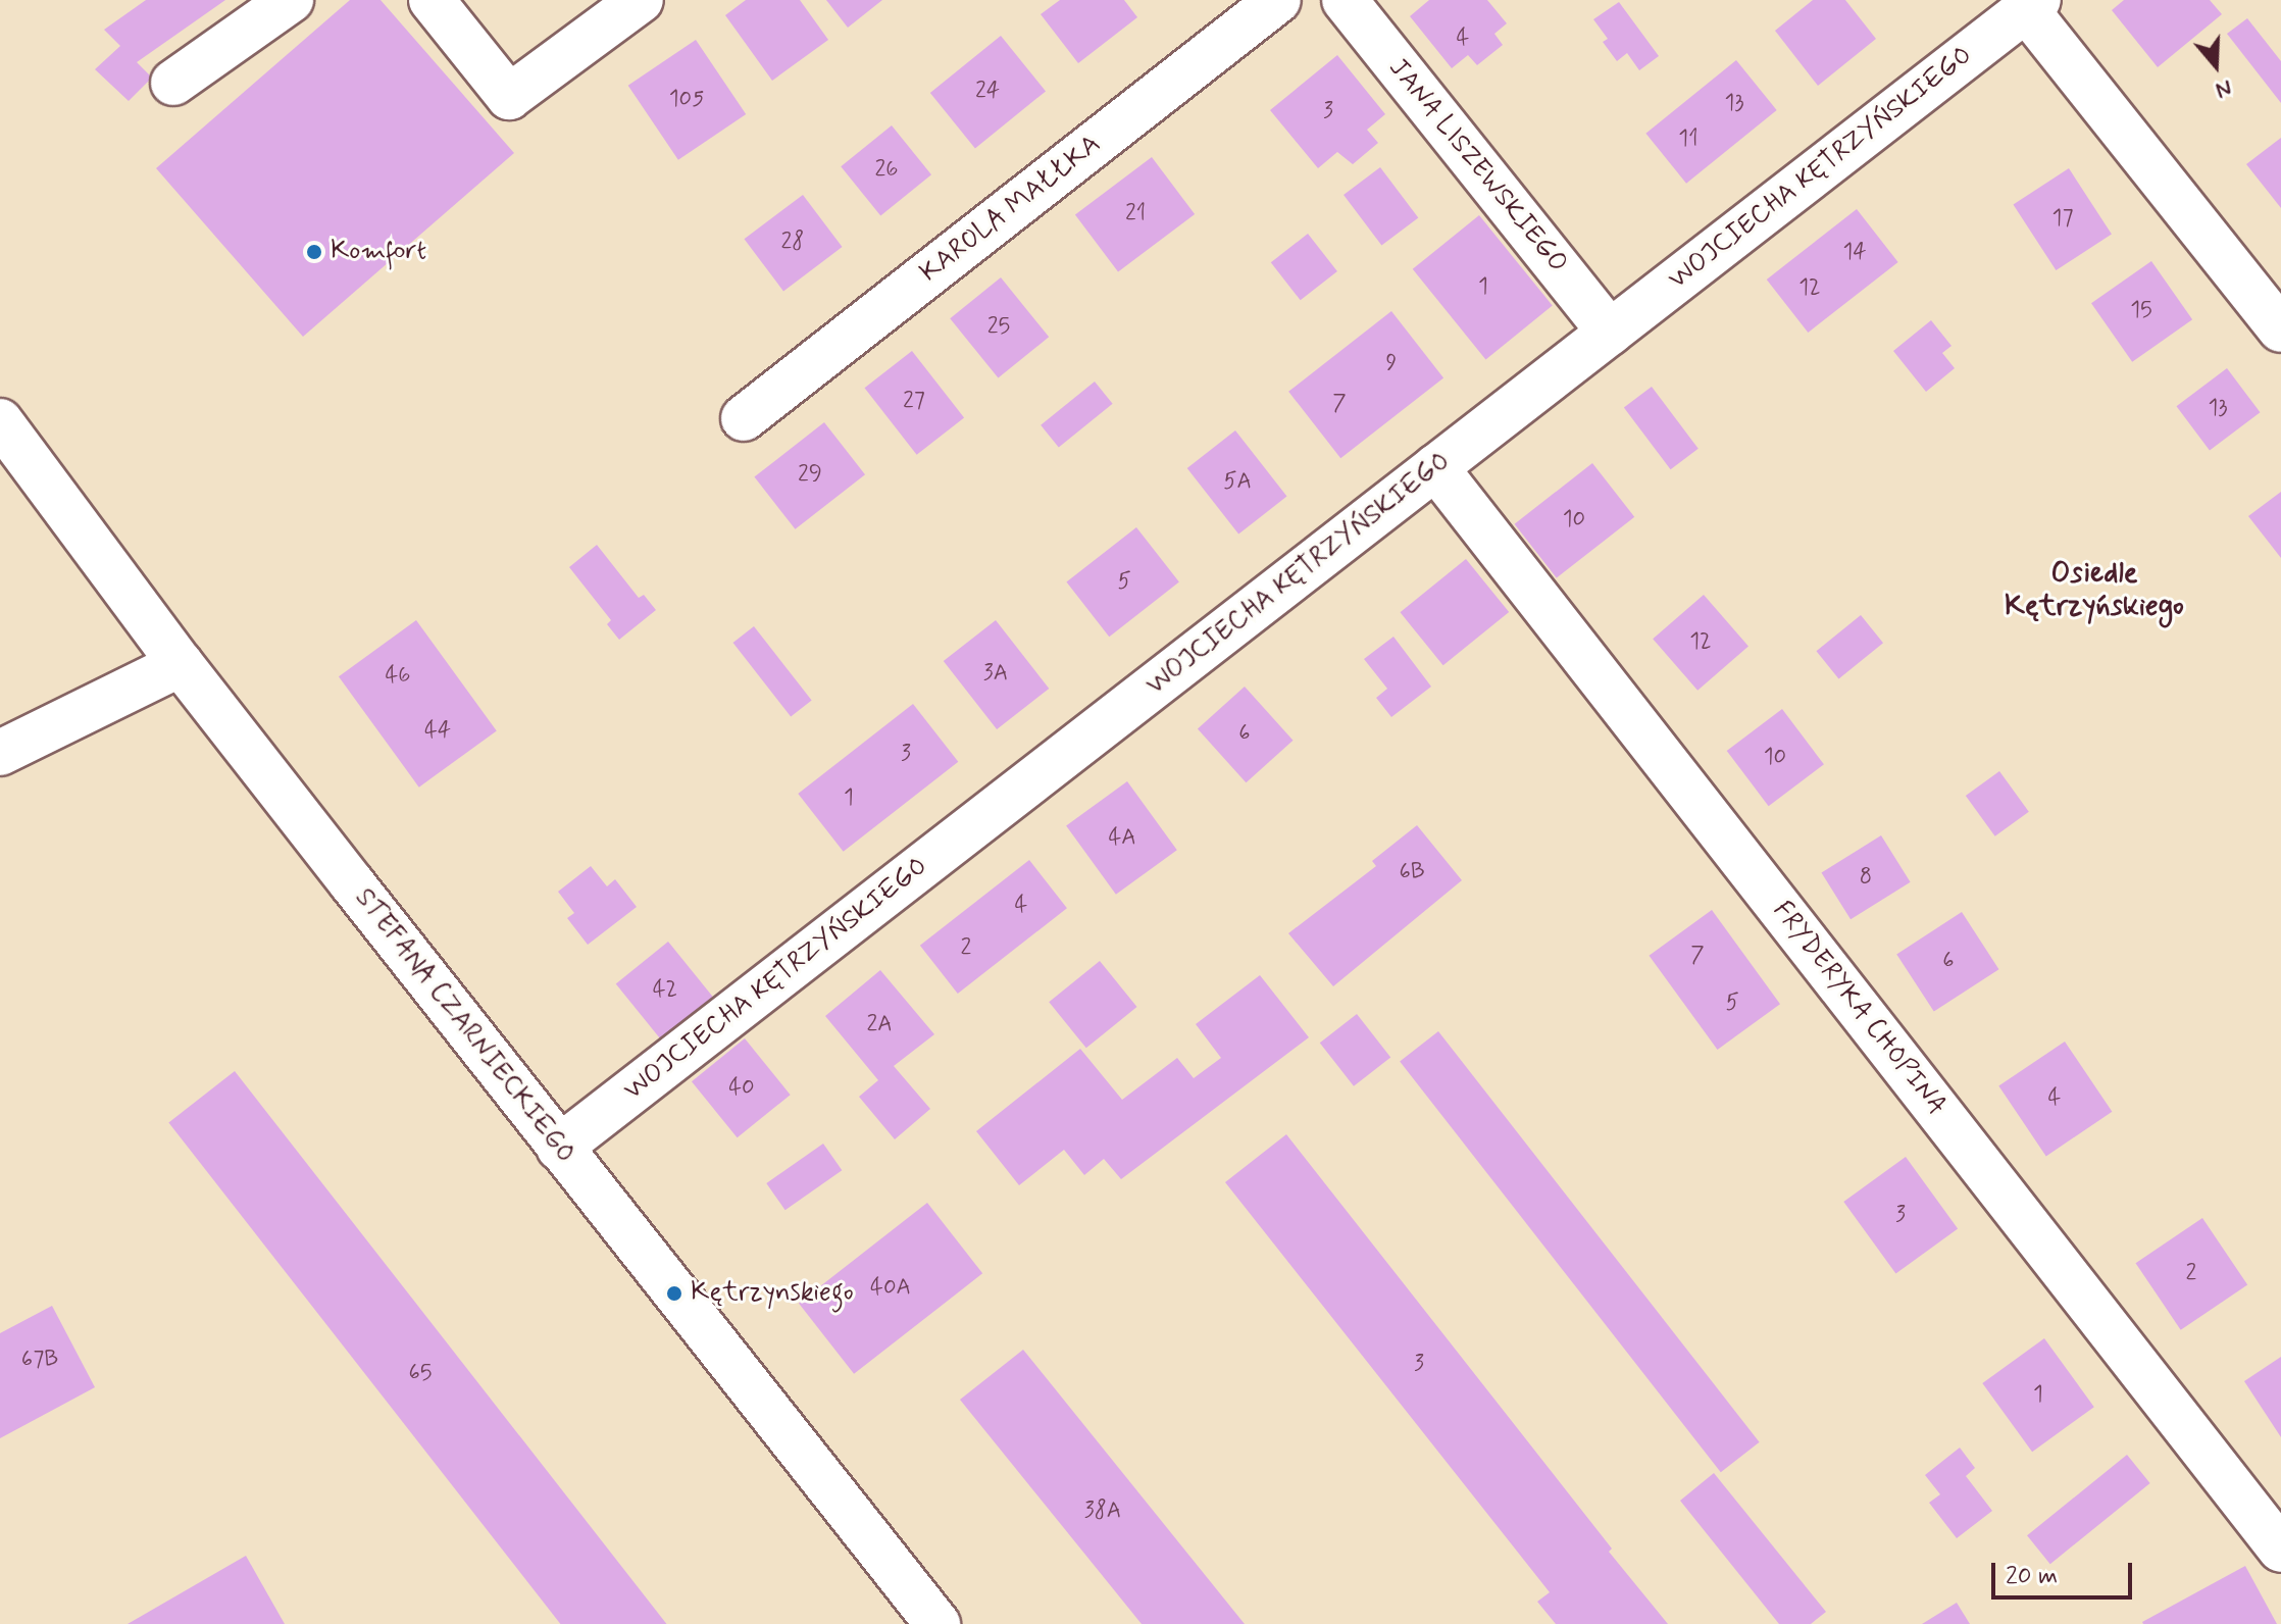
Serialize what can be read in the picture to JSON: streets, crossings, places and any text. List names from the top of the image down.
{
  "streets": {
    "street": [
      "JANA LISZEWSKIEGO",
      "WOJCIECHA KĘTRZYŃSKIEGO",
      "KAROLA MAŁŁKA",
      "FRYDERYKA CHOPINA",
      "STEFANA CZARNIECKIEGO"
    ]
  },
  "crossings": [
    ["JANA LISZEWSKIEGO", "WOJCIECHA KĘTRZYŃSKIEGO"],
    ["WOJCIECHA KĘTRZYŃSKIEGO", "FRYDERYKA CHOPINA"],
    ["WOJCIECHA KĘTRZYŃSKIEGO", "STEFANA CZARNIECKIEGO"]
  ],
  "districts": ["Osiedle Kętrzyńskiego"],
  "places": ["Komfort", "Kętrzynskiego"],
  "house_numbers": [
    "4",
    "24",
    "105",
    "13",
    "3",
    "11",
    "26",
    "21",
    "17",
    "28",
    "14",
    "1",
    "12",
    "15",
    "25",
    "9",
    "27",
    "7",
    "13",
    "29",
    "5A",
    "10",
    "5",
    "12",
    "3A",
    "46",
    "44",
    "6",
    "3",
    "10",
    "1",
    "4A",
    "6B",
    "8",
    "4",
    "2",
    "7",
    "6",
    "42",
    "5",
    "2A",
    "40",
    "4",
    "3",
    "2",
    "40A",
    "67B",
    "3",
    "65",
    "1",
    "38A"
  ],
  "scale_bar": "20 m",
  "north": "bottom"
}
